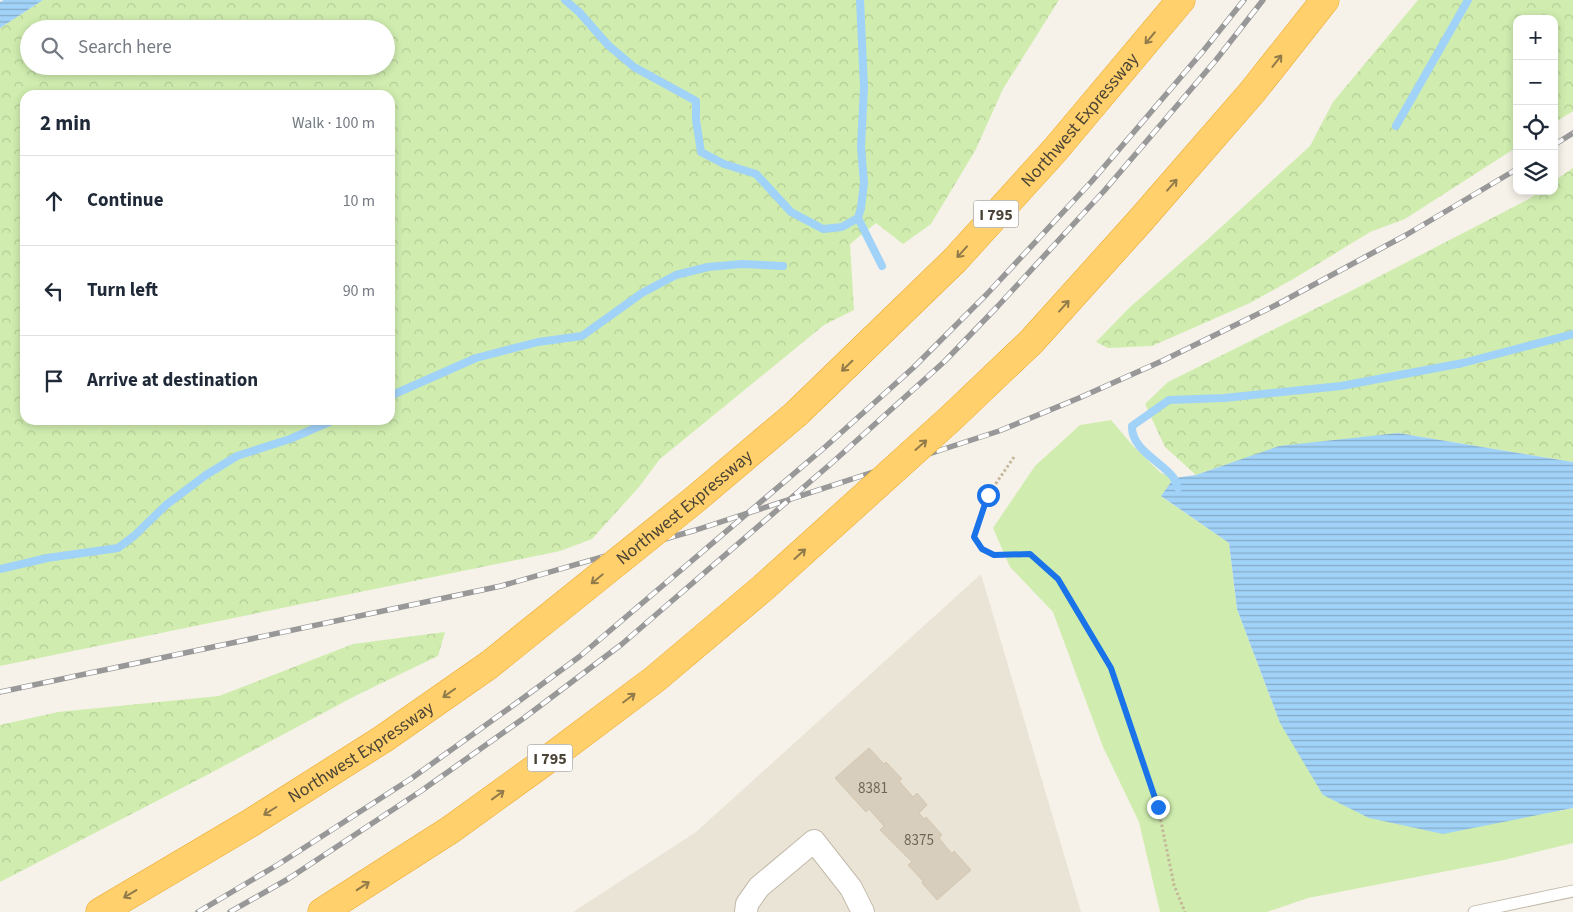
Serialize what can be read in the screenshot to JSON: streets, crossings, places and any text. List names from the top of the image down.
{
  "streets": {
    "highway": ["Northwest Expressway", "I 795"]
  },
  "house_numbers": ["8381", "8375"],
  "page": {
    "map_buttons": ["+", "−"],
    "search": "Search here",
    "heading": ["2 min", "Walk · 100 m"],
    "list": [
      ["Continue", "10 m"],
      ["Turn left", "90 m"],
      "Arrive at destination"
    ]
  }
}
